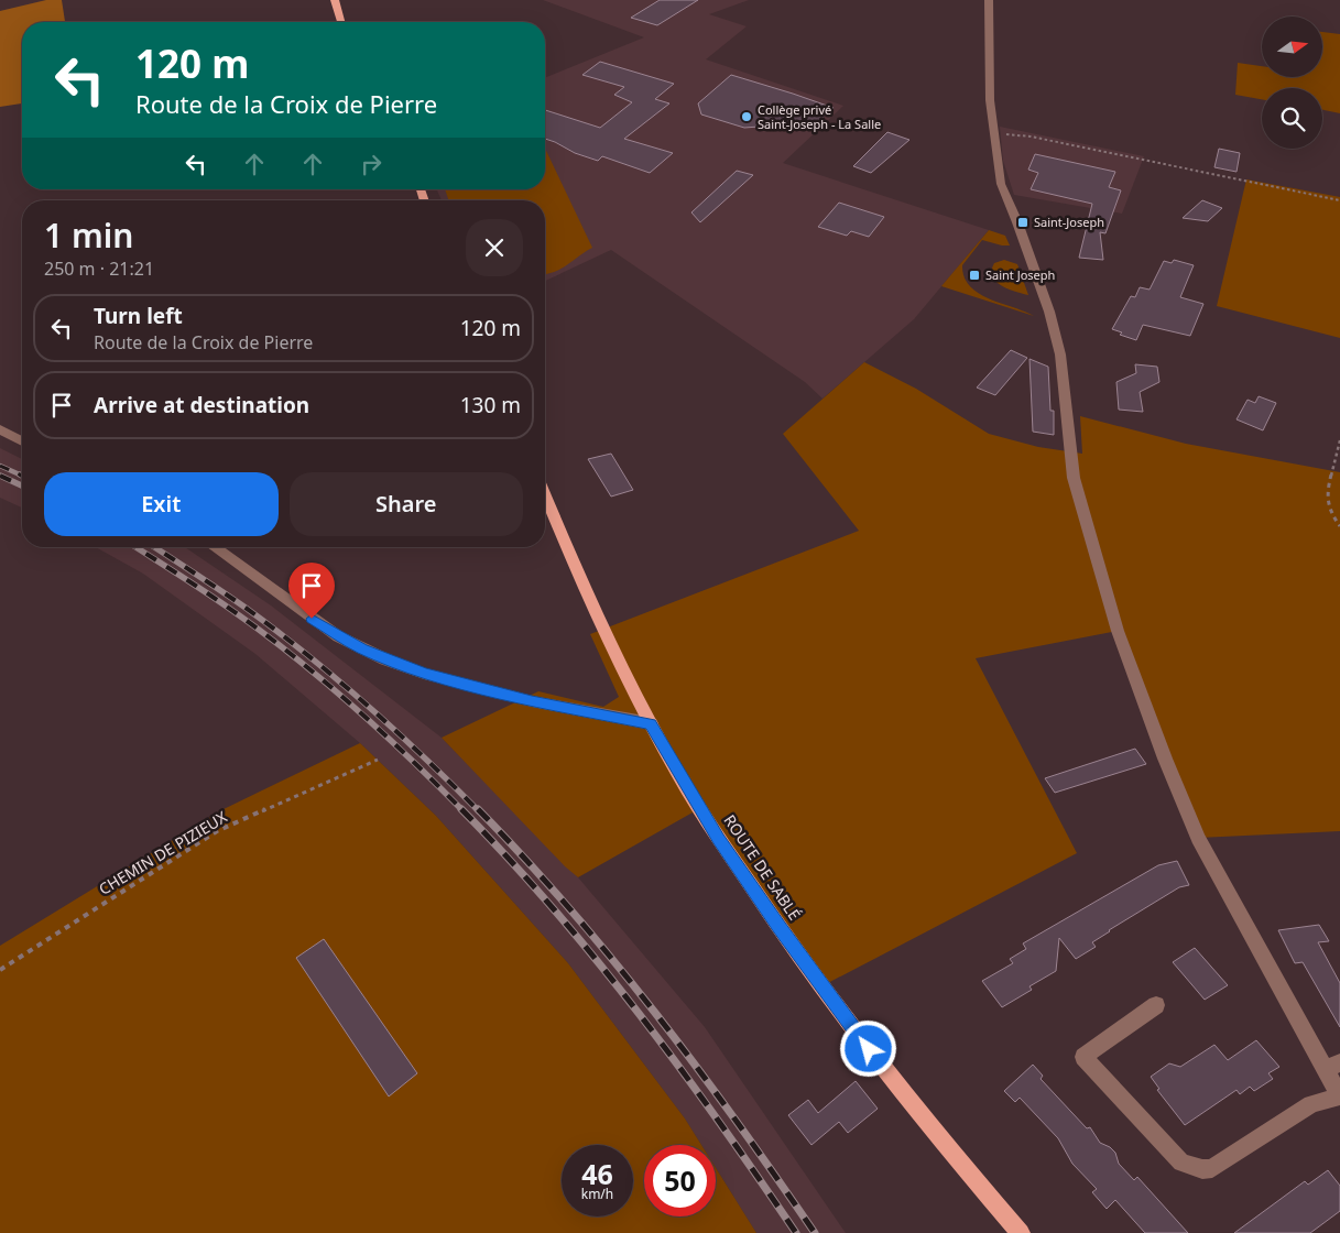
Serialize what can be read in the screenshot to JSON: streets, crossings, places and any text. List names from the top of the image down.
{
  "streets": {
    "main road": ["ROUTE DE SABLÉ"],
    "path": ["CHEMIN DE PIZIEUX"]
  },
  "places": {
    "other": ["Collège privé Saint-Joseph - La Salle"],
    "transit": ["Saint-Joseph", "Saint Joseph"]
  },
  "north": "right",
  "page": {
    "turn": ["120 m", "Route de la Croix de Pierre"],
    "heading": ["1 min", "250 m · 21:21"],
    "list": [
      {
        "name": "Turn left",
        "note": "Route de la Croix de Pierre",
        "value": "120 m"
      },
      {
        "name": "Arrive at destination",
        "value": "130 m"
      }
    ],
    "buttons": ["Exit", "Share"],
    "speed": "46 km/h",
    "limit": "50"
  }
}
